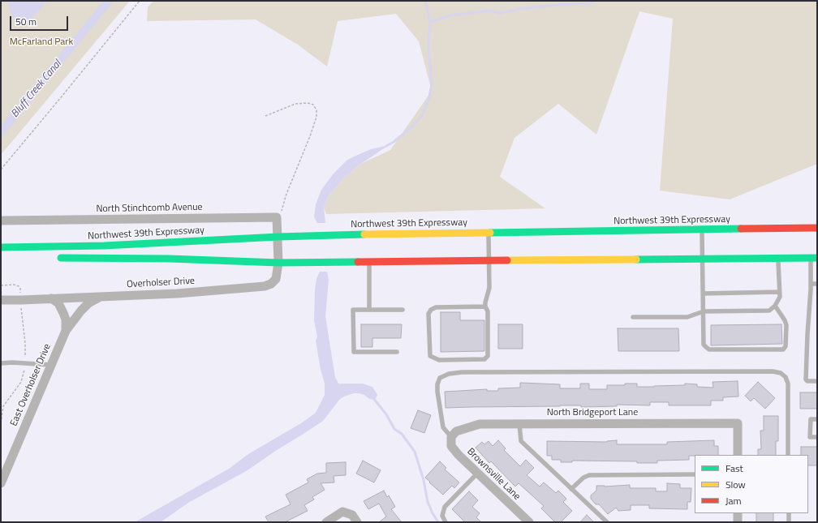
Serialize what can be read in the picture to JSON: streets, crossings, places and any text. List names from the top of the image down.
{
  "streets": {
    "highway": ["Northwest 39th Expressway"],
    "street": [
      "North Stinchcomb Avenue",
      "Overholser Drive",
      "East Overholser Drive",
      "North Bridgeport Lane",
      "Brownsville Lane"
    ]
  },
  "crossings": [
    ["Northwest 39th Expressway", "Overholser Drive"],
    ["Overholser Drive", "East Overholser Drive"],
    ["North Bridgeport Lane", "Brownsville Lane"]
  ],
  "water": ["Bluff Creek Canal"],
  "parks": ["McFarland Park"],
  "legend": ["Fast", "Slow", "Jam"],
  "scale_bar": "50 m"
}
